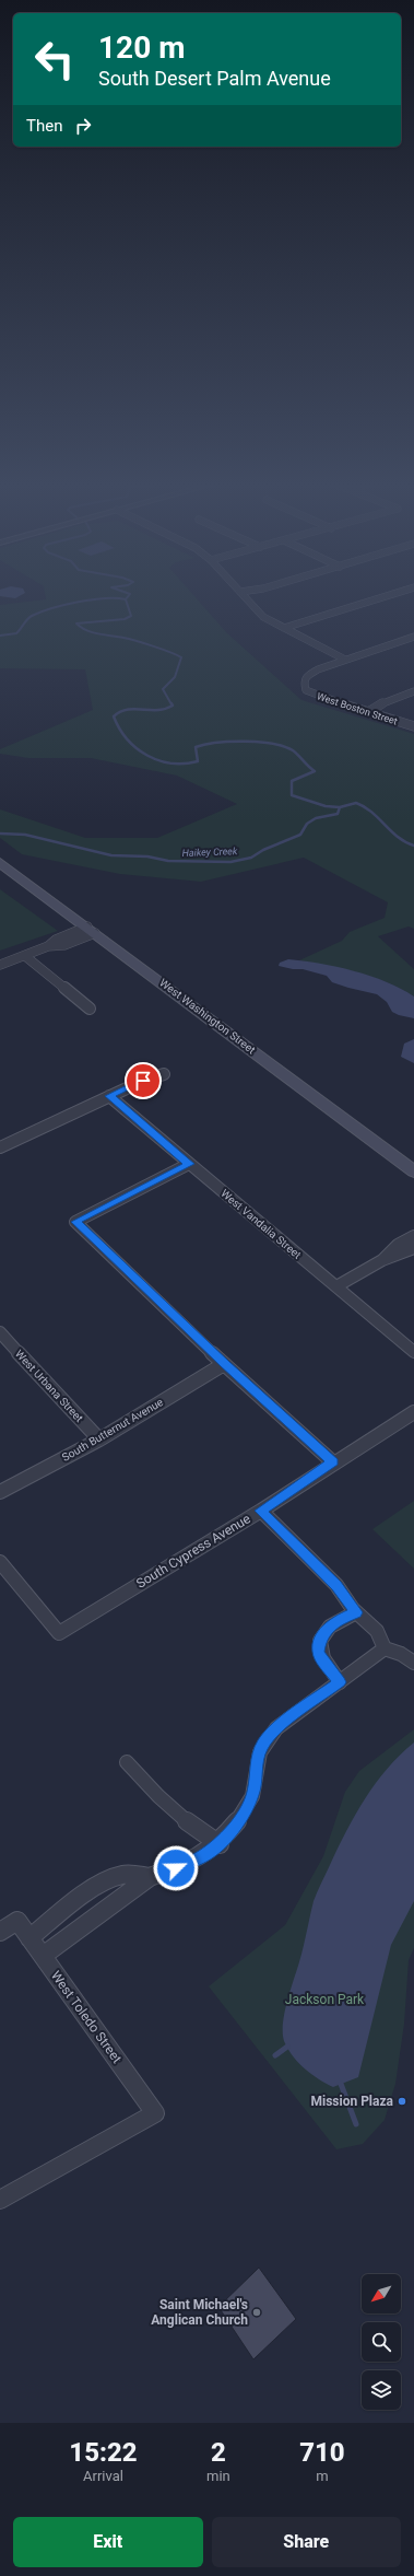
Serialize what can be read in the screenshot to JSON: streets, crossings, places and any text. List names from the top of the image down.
{
  "streets": {
    "main road": ["West Washington Street"],
    "street": [
      "West Boston Street",
      "West Vandalia Street",
      "West Urbana Street",
      "South Butternut Avenue",
      "South Cypress Avenue",
      "West Toledo Street"
    ]
  },
  "crossings": [
    ["West Urbana Street", "South Butternut Avenue"]
  ],
  "water": ["Haikey Creek"],
  "parks": ["Jackson Park"],
  "places": ["Mission Plaza", "Saint Michael's Anglican Church"],
  "north": "bottom left",
  "page": {
    "turn": ["120 m", "South Desert Palm Avenue"],
    "then": "Then",
    "eta": [
      "15:22",
      "Arrival",
      "2",
      "min",
      "710",
      "m"
    ],
    "buttons": ["Exit", "Share"]
  }
}
